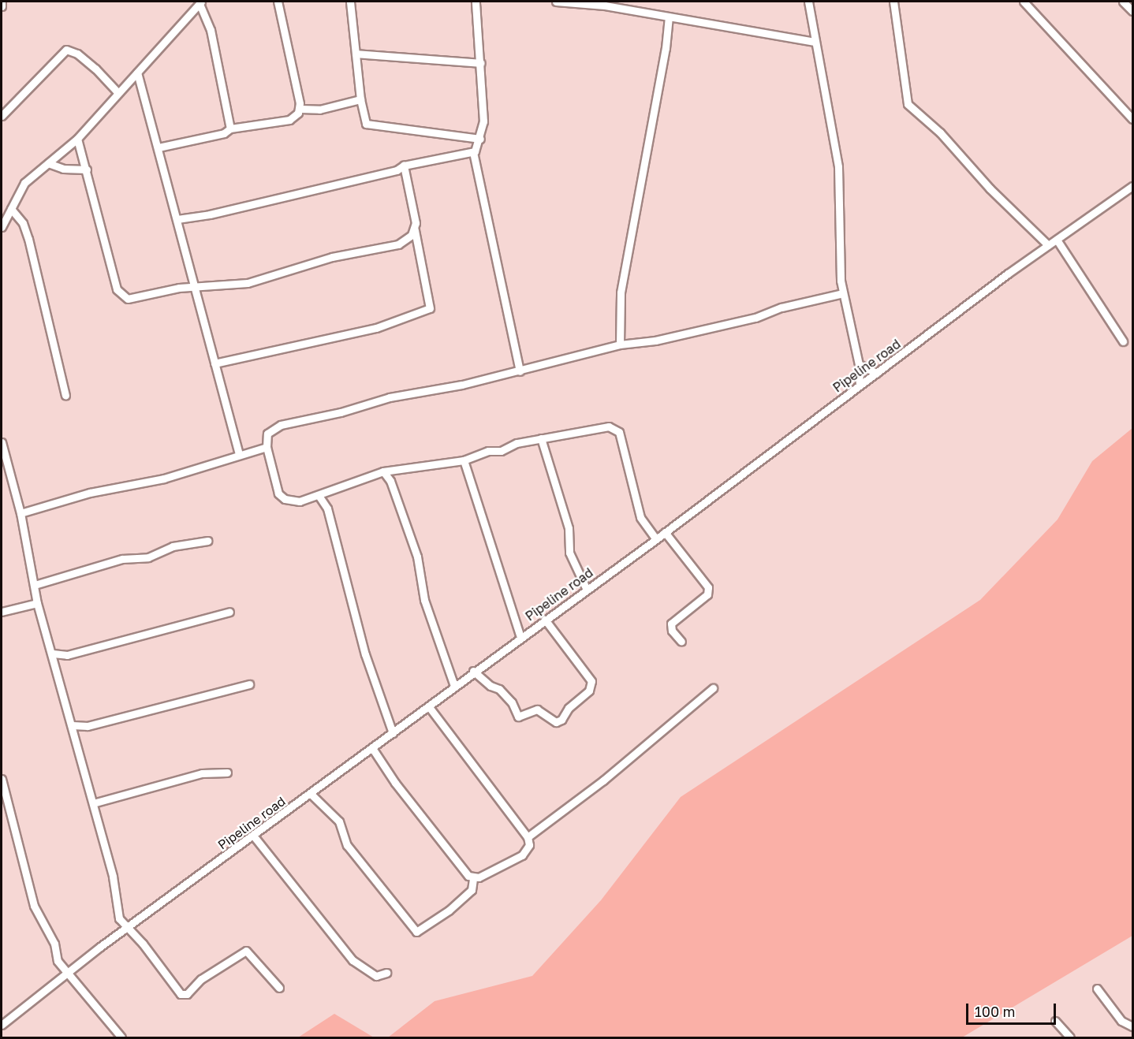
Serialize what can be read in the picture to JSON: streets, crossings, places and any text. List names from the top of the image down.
{
  "streets": {
    "street": ["Pipeline road"]
  },
  "scale_bar": "100 m"
}
